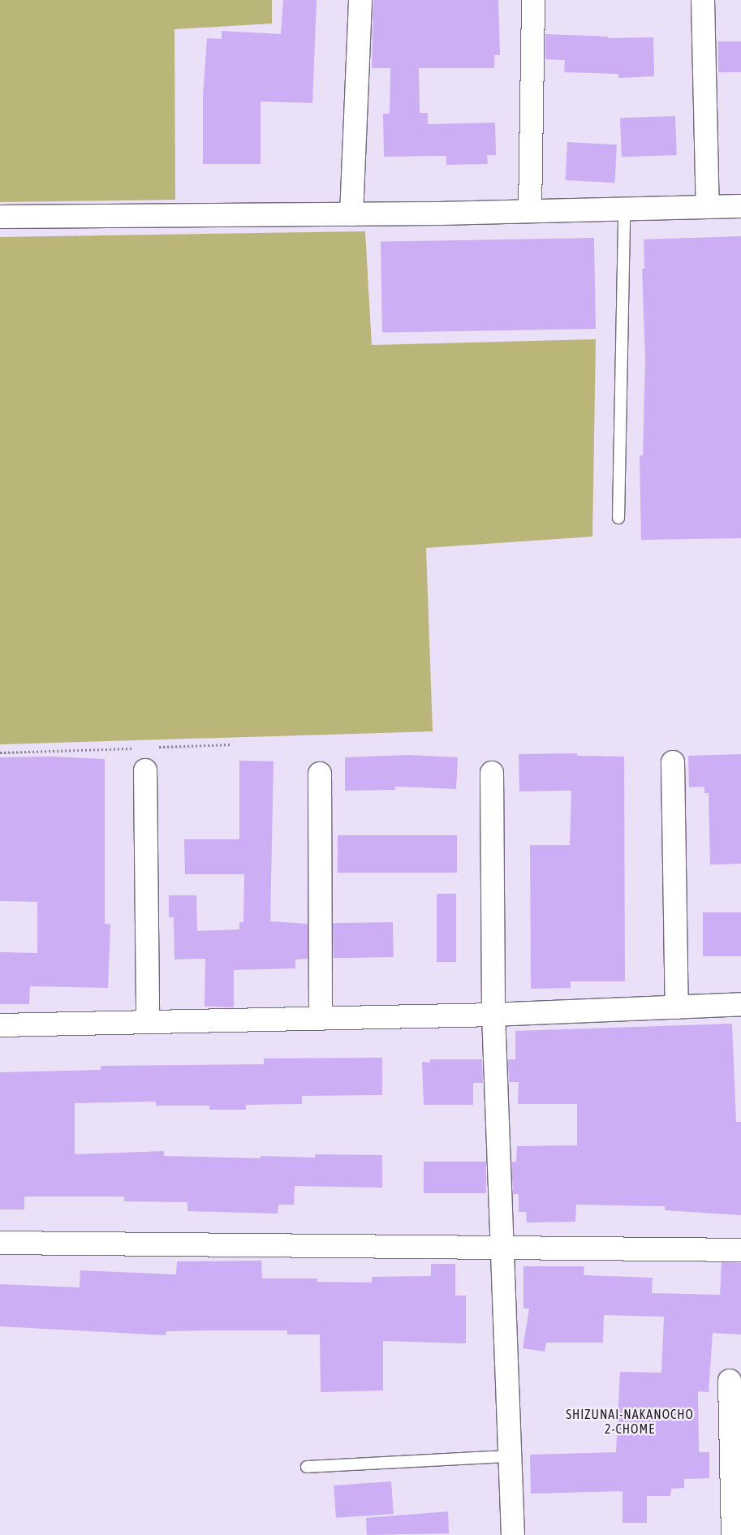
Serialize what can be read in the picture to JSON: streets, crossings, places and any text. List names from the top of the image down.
{
  "districts": ["SHIZUNAI-NAKANOCHO 2-CHOME"]
}
